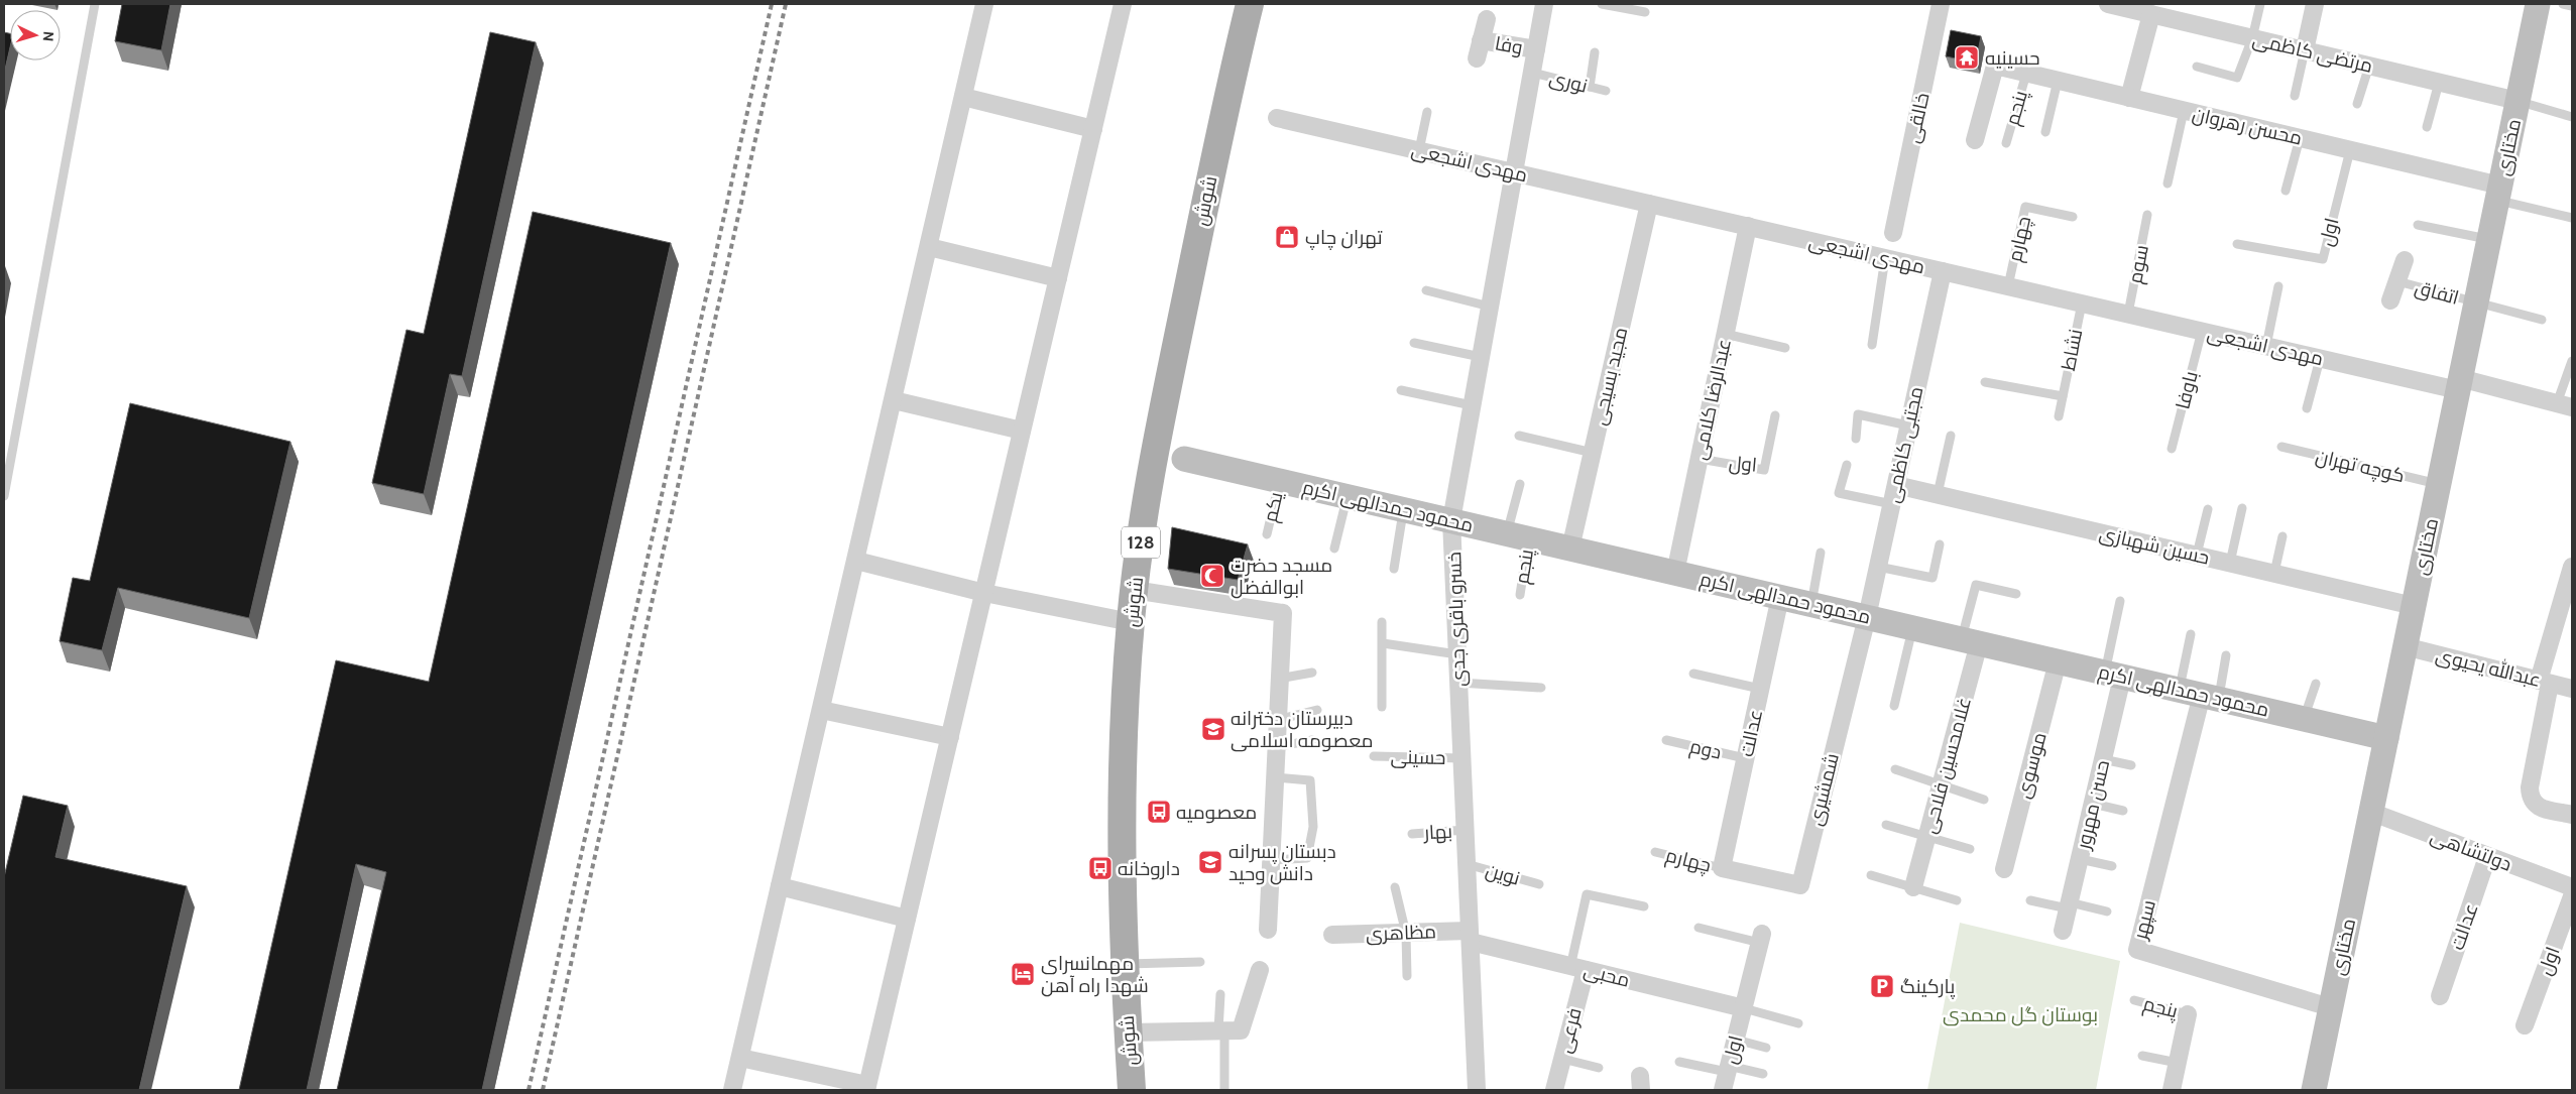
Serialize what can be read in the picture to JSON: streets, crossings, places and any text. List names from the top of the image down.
{
  "streets": {
    "main road": ["شوش", "128"],
    "street": [
      "وفا",
      "مرتضی کاظمی",
      "خالقی",
      "محسن رهروان",
      "مختاری",
      "مهدی اشجعی",
      "اول",
      "مجید بسیجی",
      "عبدالرضا کلامی",
      "مجتبی کاظمی",
      "محمود حمدالهی اکرم",
      "حسین شهبازی",
      "خسرو باقری جدی",
      "عبدالله یحیوی",
      "عدالت",
      "غلامحسین فلاحی",
      "موسوی",
      "شمشیری",
      "حسن مهرور",
      "دولتشاهی",
      "سپهر",
      "مظاهری",
      "محبی",
      "فرعی"
    ],
    "lane": [
      "نوری",
      "پنجم",
      "چهارم",
      "سوم",
      "اتفاق",
      "نشاط",
      "باوفا",
      "کوچه تهران",
      "یکم",
      "دوم",
      "حسینی",
      "بهار",
      "نوین"
    ]
  },
  "crossings": [
    ["وفا", "خسرو باقری جدی"],
    ["مرتضی کاظمی", "مختاری"],
    ["نوری", "خسرو باقری جدی"],
    ["پنجم", "محسن رهروان"],
    ["پنجم", "محمود حمدالهی اکرم"],
    ["محسن رهروان", "مختاری"],
    ["محسن رهروان", "اول"],
    ["مختاری", "مهدی اشجعی"],
    ["مختاری", "اتفاق"],
    ["مختاری", "کوچه تهران"],
    ["مختاری", "محمود حمدالهی اکرم"],
    ["مختاری", "حسین شهبازی"],
    ["مختاری", "عبدالله یحیوی"],
    ["مختاری", "دولتشاهی"],
    ["مختاری", "سپهر"],
    ["مهدی اشجعی", "چهارم"],
    ["مهدی اشجعی", "سوم"],
    ["مهدی اشجعی", "نشاط"],
    ["مهدی اشجعی", "مجید بسیجی"],
    ["مهدی اشجعی", "باوفا"],
    ["مهدی اشجعی", "عبدالرضا کلامی"],
    ["مهدی اشجعی", "مجتبی کاظمی"],
    ["مهدی اشجعی", "خسرو باقری جدی"],
    ["اول", "عبدالرضا کلامی"],
    ["اول", "محبی"],
    ["چهارم", "عدالت"],
    ["چهارم", "شمشیری"],
    ["مجید بسیجی", "محمود حمدالهی اکرم"],
    ["عبدالرضا کلامی", "محمود حمدالهی اکرم"],
    ["مجتبی کاظمی", "محمود حمدالهی اکرم"],
    ["مجتبی کاظمی", "حسین شهبازی"],
    ["مجتبی کاظمی", "شمشیری"],
    ["محمود حمدالهی اکرم", "یکم"],
    ["محمود حمدالهی اکرم", "خسرو باقری جدی"],
    ["محمود حمدالهی اکرم", "عدالت"],
    ["محمود حمدالهی اکرم", "غلامحسین فلاحی"],
    ["محمود حمدالهی اکرم", "موسوی"],
    ["محمود حمدالهی اکرم", "شمشیری"],
    ["محمود حمدالهی اکرم", "حسن مهرور"],
    ["محمود حمدالهی اکرم", "سپهر"],
    ["خسرو باقری جدی", "حسینی"],
    ["خسرو باقری جدی", "بهار"],
    ["خسرو باقری جدی", "نوین"],
    ["خسرو باقری جدی", "مظاهری"],
    ["خسرو باقری جدی", "محبی"],
    ["عدالت", "دوم"],
    ["عدالت", "شمشیری"],
    ["عدالت", "دولتشاهی"],
    ["مظاهری", "محبی"],
    ["محبی", "فرعی"]
  ],
  "parks": ["بوستان گل محمدی"],
  "places": {
    "temple": ["حسینیه"],
    "shop": ["تهران چاپ"],
    "mosque": ["مسجد حضرت ابوالفضل"],
    "school or university": ["دبیرستان دخترانه معصومه اسلامی", "دبستان پسرانه دانش وحید"],
    "bus stop": ["معصومیه", "داروخانه"],
    "hotel": ["مهمانسرای شهدا راه آهن"],
    "parking": ["پارکینگ"]
  },
  "north": "right"
}
